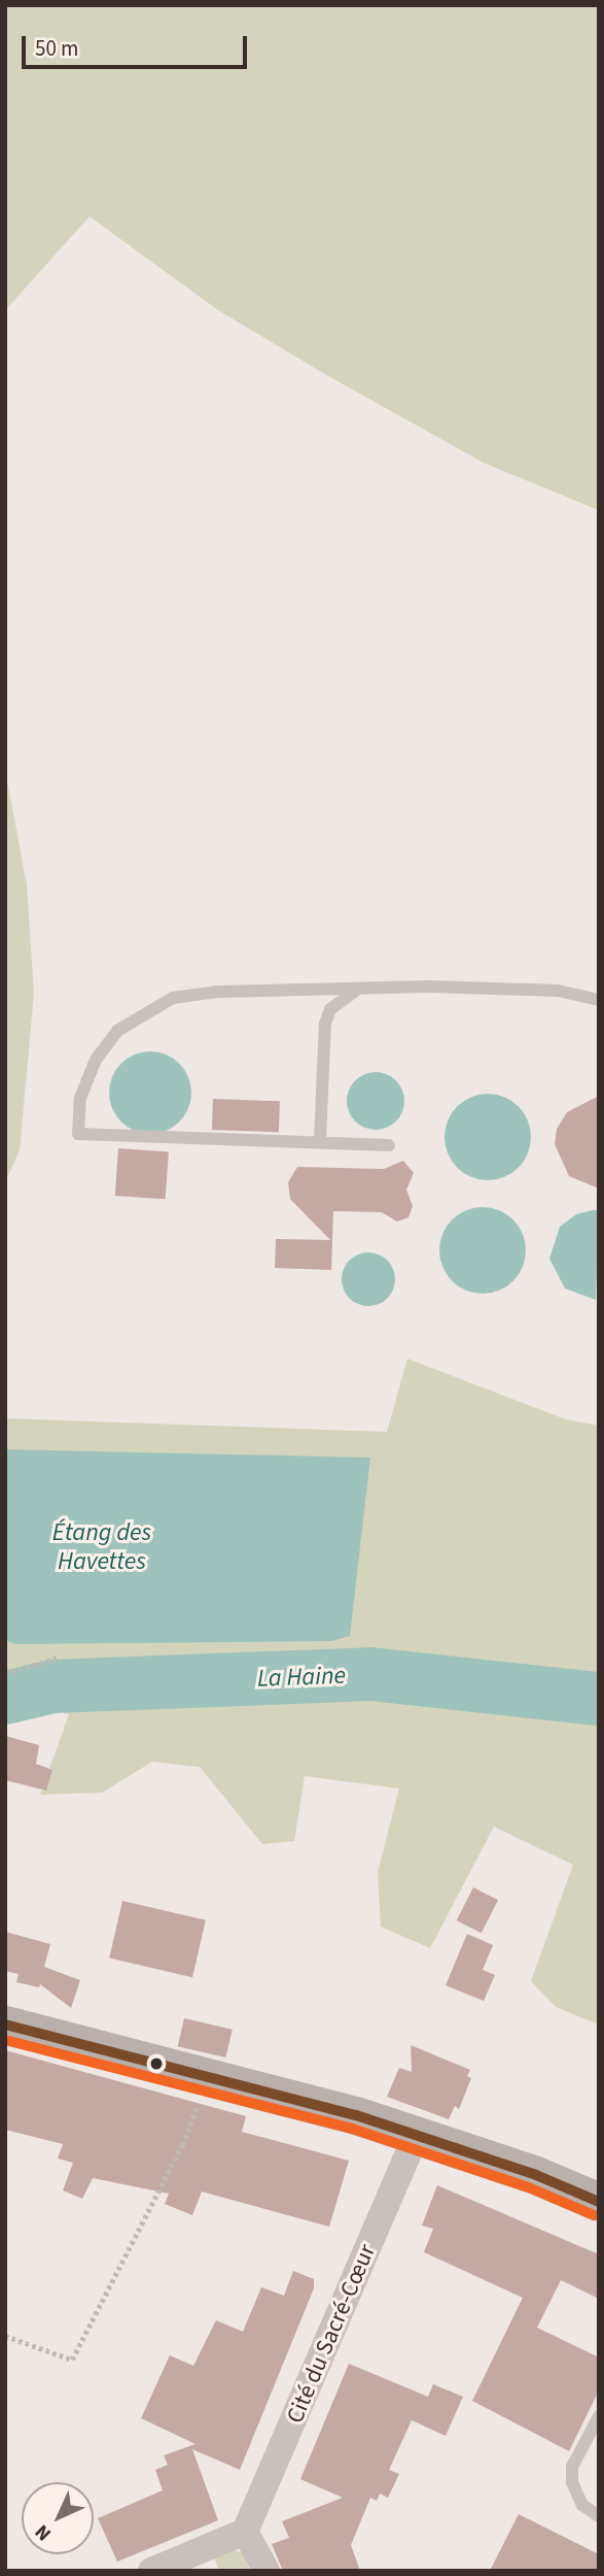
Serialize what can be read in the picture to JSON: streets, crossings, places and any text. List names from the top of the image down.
{
  "streets": {
    "street": ["Cité du Sacré-Cœur"]
  },
  "water": ["Étang des Havettes", "La Haine"],
  "scale_bar": "50 m",
  "north": "bottom left"
}
